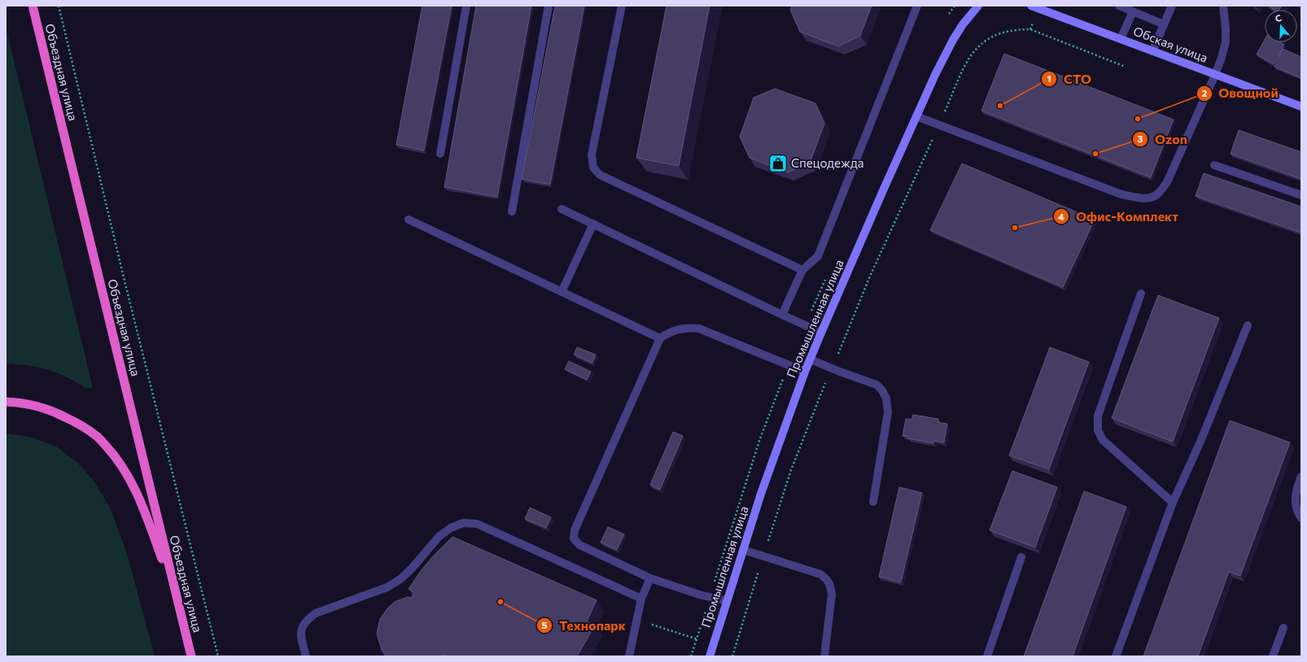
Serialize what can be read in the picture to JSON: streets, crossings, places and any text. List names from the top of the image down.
{
  "streets": {
    "highway": ["Объездная улица"],
    "main road": ["Обская улица", "Промышленная улица"]
  },
  "places": {
    "other": [
      "СТО",
      "Овощной",
      "Ozon",
      "Офис-Комплект",
      "Технопарк"
    ],
    "shop": ["Спецодежда"]
  },
  "north": "top"
}
